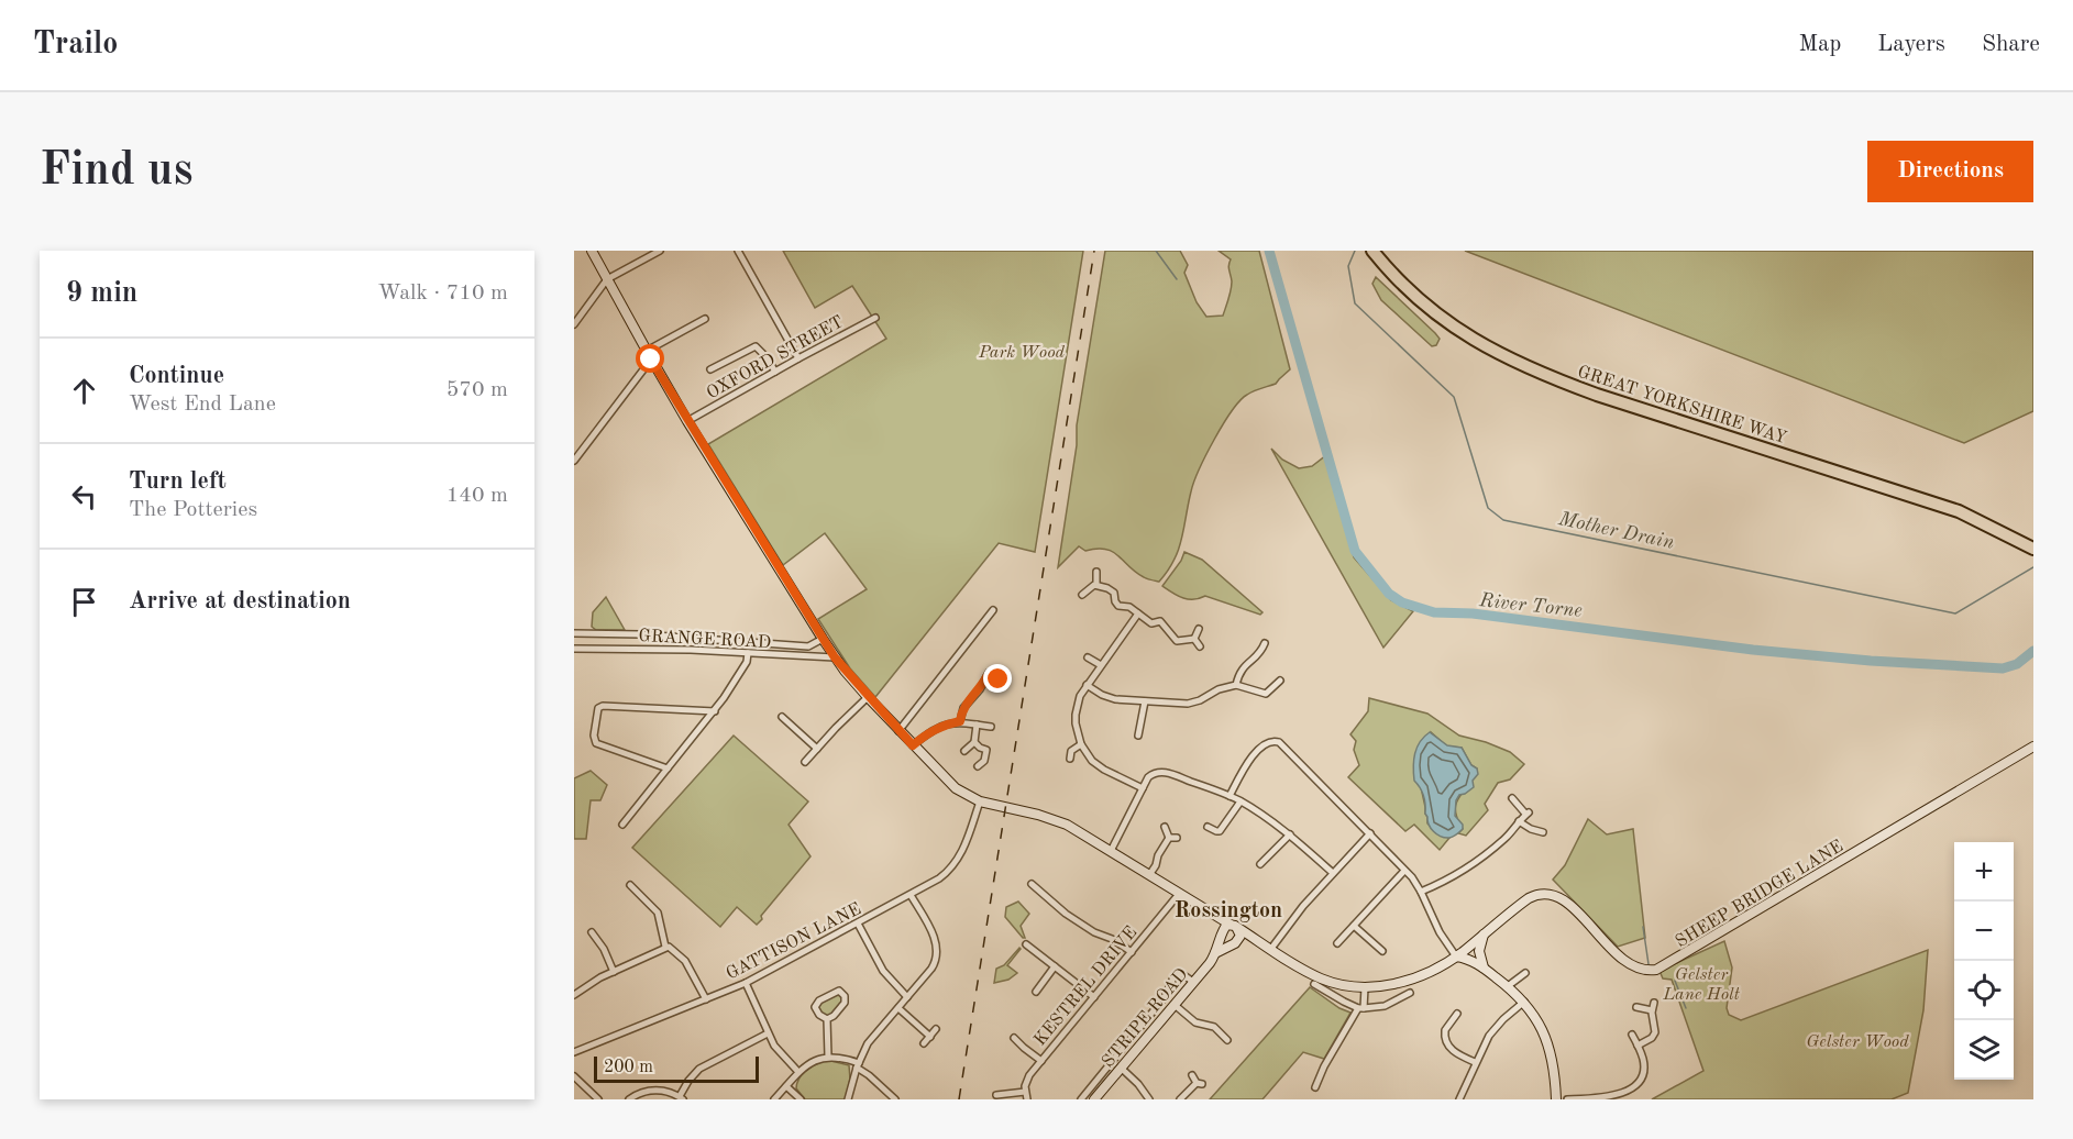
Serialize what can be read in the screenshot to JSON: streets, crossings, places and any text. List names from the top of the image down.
{
  "streets": {
    "highway": ["GREAT YORKSHIRE WAY"],
    "main road": ["SHEEP BRIDGE LANE", "STRIPE ROAD"],
    "street": [
      "OXFORD STREET",
      "GRANGE ROAD",
      "GATTISON LANE",
      "KESTREL DRIVE"
    ]
  },
  "crossings": [
    ["OXFORD STREET", "SHEEP BRIDGE LANE"],
    ["GRANGE ROAD", "SHEEP BRIDGE LANE"],
    ["SHEEP BRIDGE LANE", "GATTISON LANE"],
    ["SHEEP BRIDGE LANE", "KESTREL DRIVE"],
    ["SHEEP BRIDGE LANE", "STRIPE ROAD"]
  ],
  "districts": ["Rossington"],
  "water": ["Mother Drain", "River Torne"],
  "parks": ["Park Wood", "Gelster Lane Holt", "Gelster Wood"],
  "scale_bar": "200 m",
  "page": {
    "header": "Trailo",
    "nav": ["Map", "Layers", "Share"],
    "buttons": "Directions",
    "title": "Find us",
    "heading": ["9 min", "Walk · 710 m"],
    "list": [
      ["Continue", "West End Lane", "570 m"],
      ["Turn left", "The Potteries", "140 m"],
      "Arrive at destination"
    ],
    "map_buttons": ["+", "−"],
    "scale": "200 m"
  }
}
